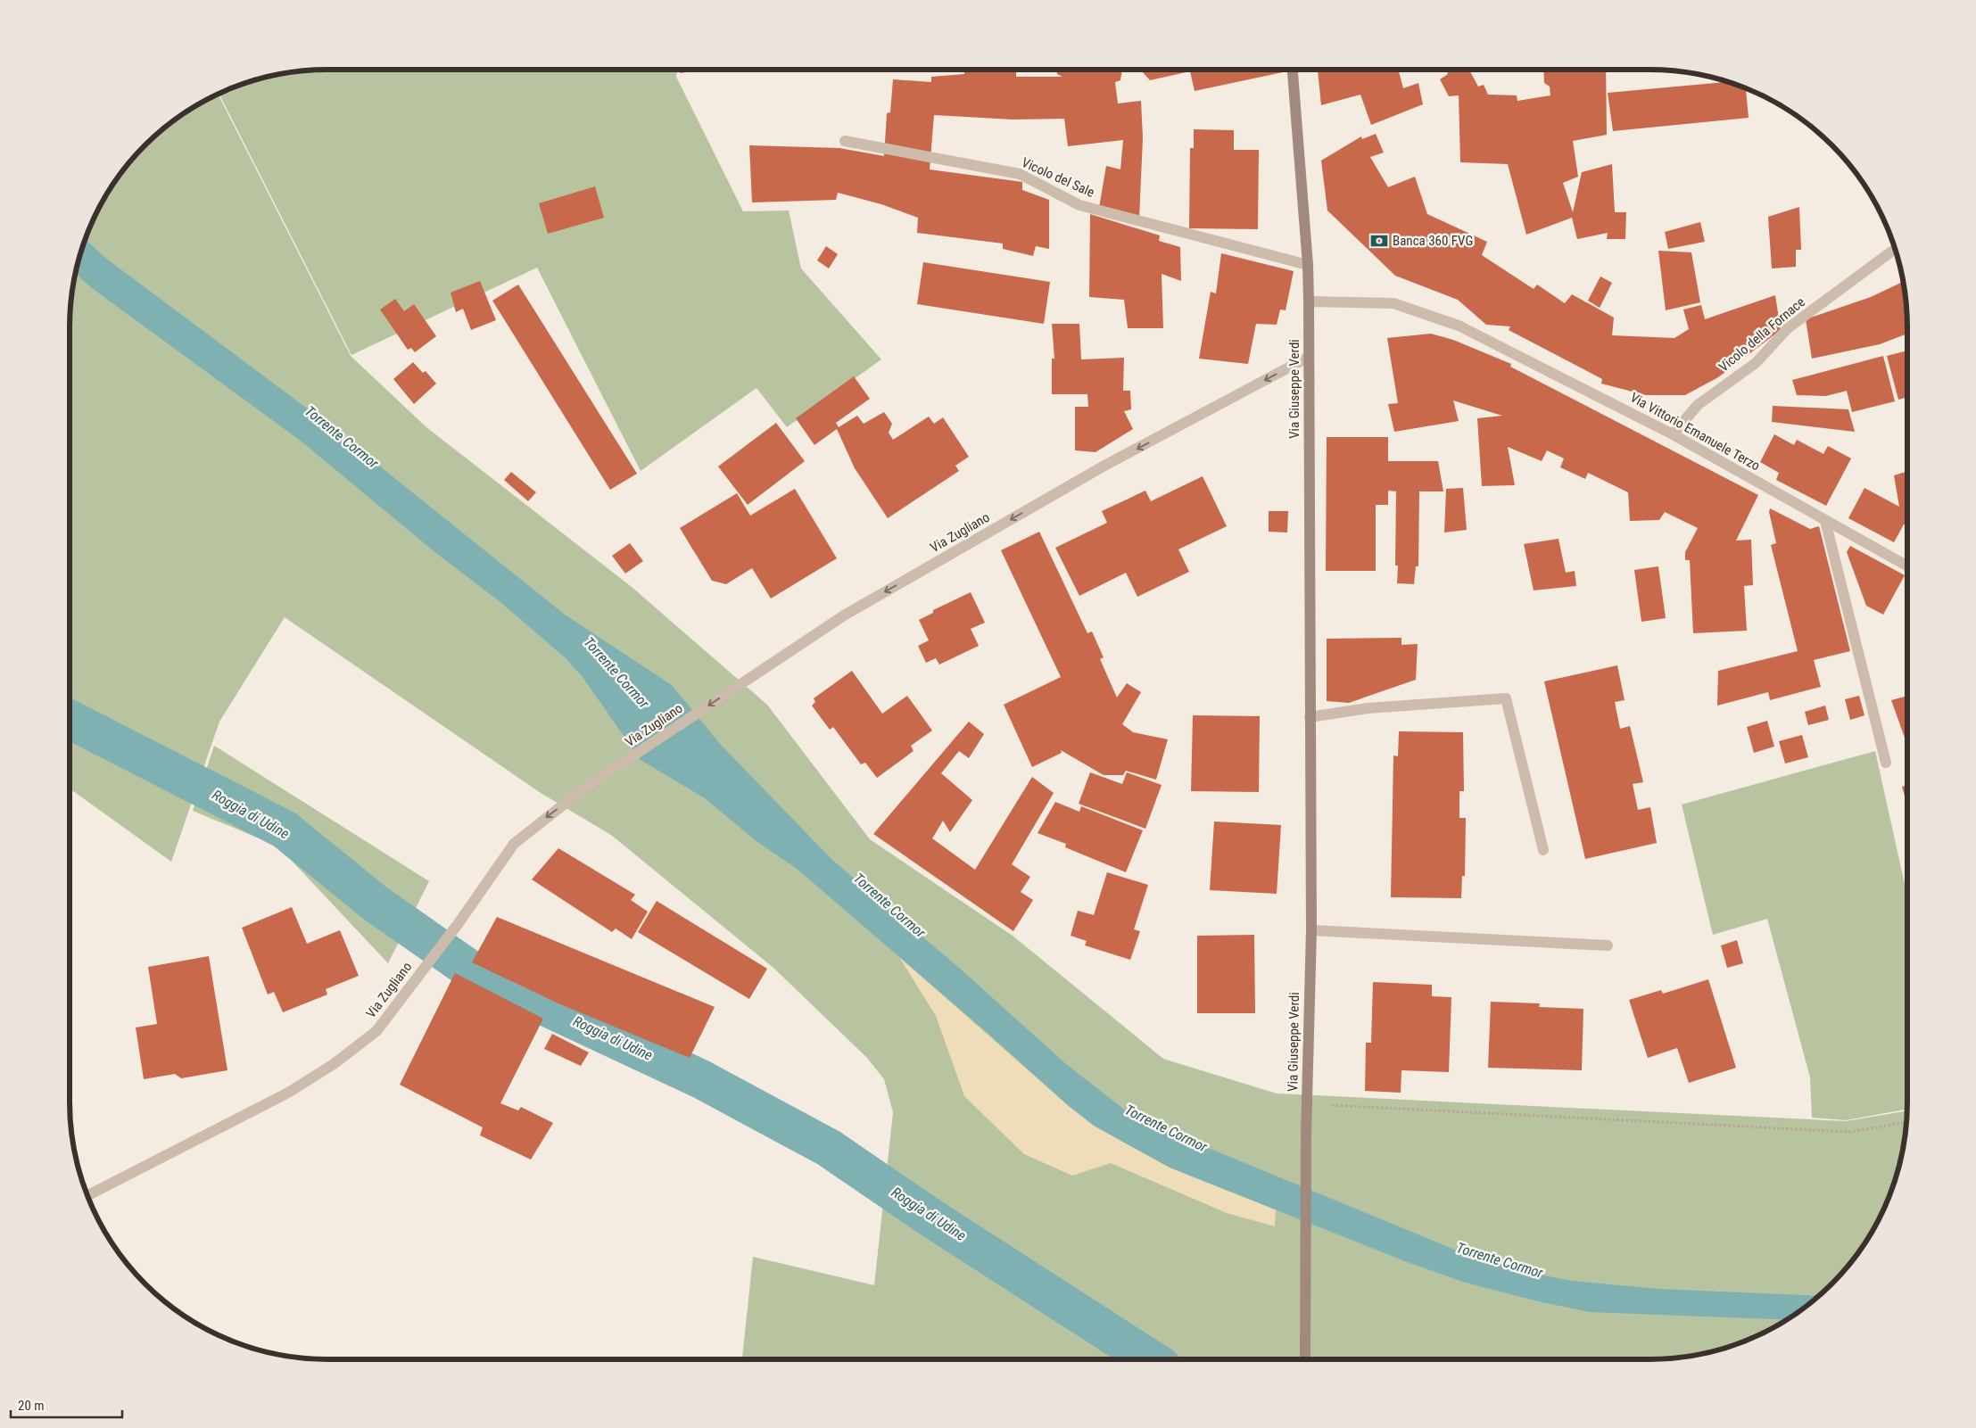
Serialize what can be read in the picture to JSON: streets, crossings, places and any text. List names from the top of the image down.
{
  "streets": {
    "main road": ["Via Giuseppe Verdi"],
    "street": [
      "Vicolo del Sale",
      "Vicolo della Fornace",
      "Via Vittorio Emanuele Terzo",
      "Via Zugliano"
    ]
  },
  "crossings": [
    ["Vicolo del Sale", "Via Giuseppe Verdi"],
    ["Vicolo della Fornace", "Via Vittorio Emanuele Terzo"],
    ["Via Giuseppe Verdi", "Via Vittorio Emanuele Terzo"],
    ["Via Giuseppe Verdi", "Via Zugliano"]
  ],
  "one_way": ["Via Zugliano"],
  "water": ["Torrente Cormor", "Roggia di Udine"],
  "places": {
    "bank": ["Banca 360 FVG"]
  },
  "scale_bar": "20 m"
}
